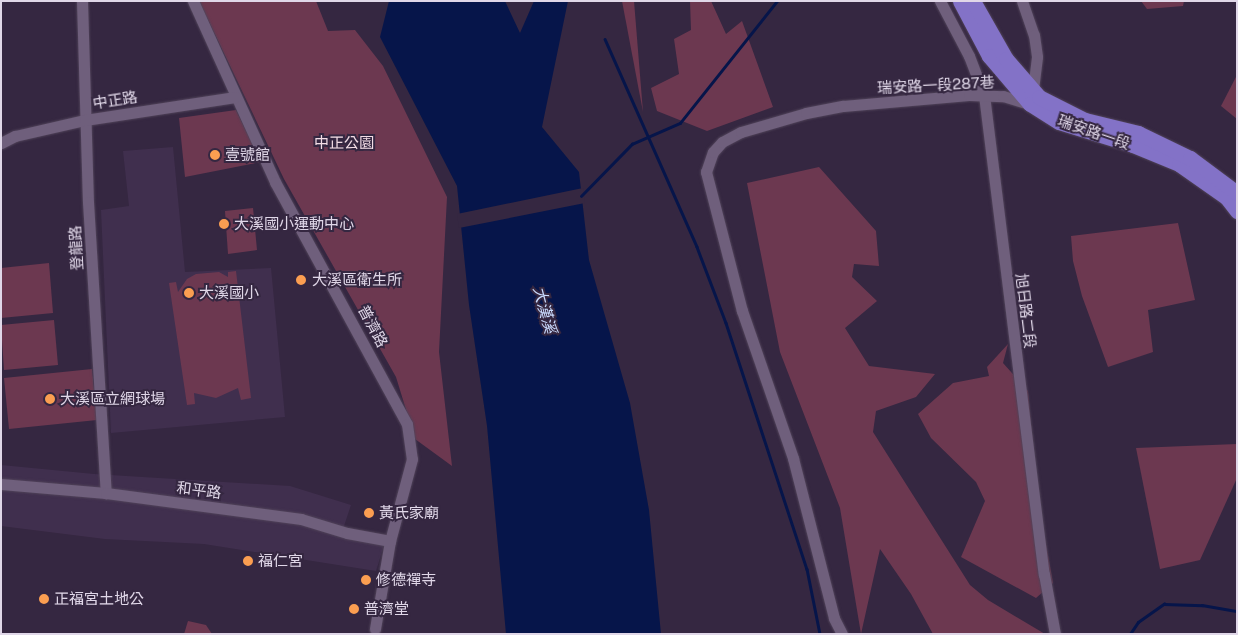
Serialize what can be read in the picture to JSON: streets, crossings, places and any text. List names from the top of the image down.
{
  "streets": {
    "main road": ["瑞安路一段"],
    "street": [
      "瑞安路一段287巷",
      "中正路",
      "登龍路",
      "旭日路二段",
      "普濟路",
      "和平路"
    ]
  },
  "crossings": [
    ["瑞安路一段287巷", "瑞安路一段"],
    ["瑞安路一段287巷", "旭日路二段"],
    ["中正路", "登龍路"],
    ["中正路", "普濟路"],
    ["登龍路", "和平路"],
    ["普濟路", "和平路"]
  ],
  "water": ["大漢溪"],
  "parks": ["中正公園"],
  "places": [
    "壹號館",
    "大溪國小運動中心",
    "大溪區衛生所",
    "大溪國小",
    "大溪區立網球場",
    "黃氏家廟",
    "福仁宮",
    "修德禪寺",
    "正福宮土地公",
    "普濟堂"
  ]
}
